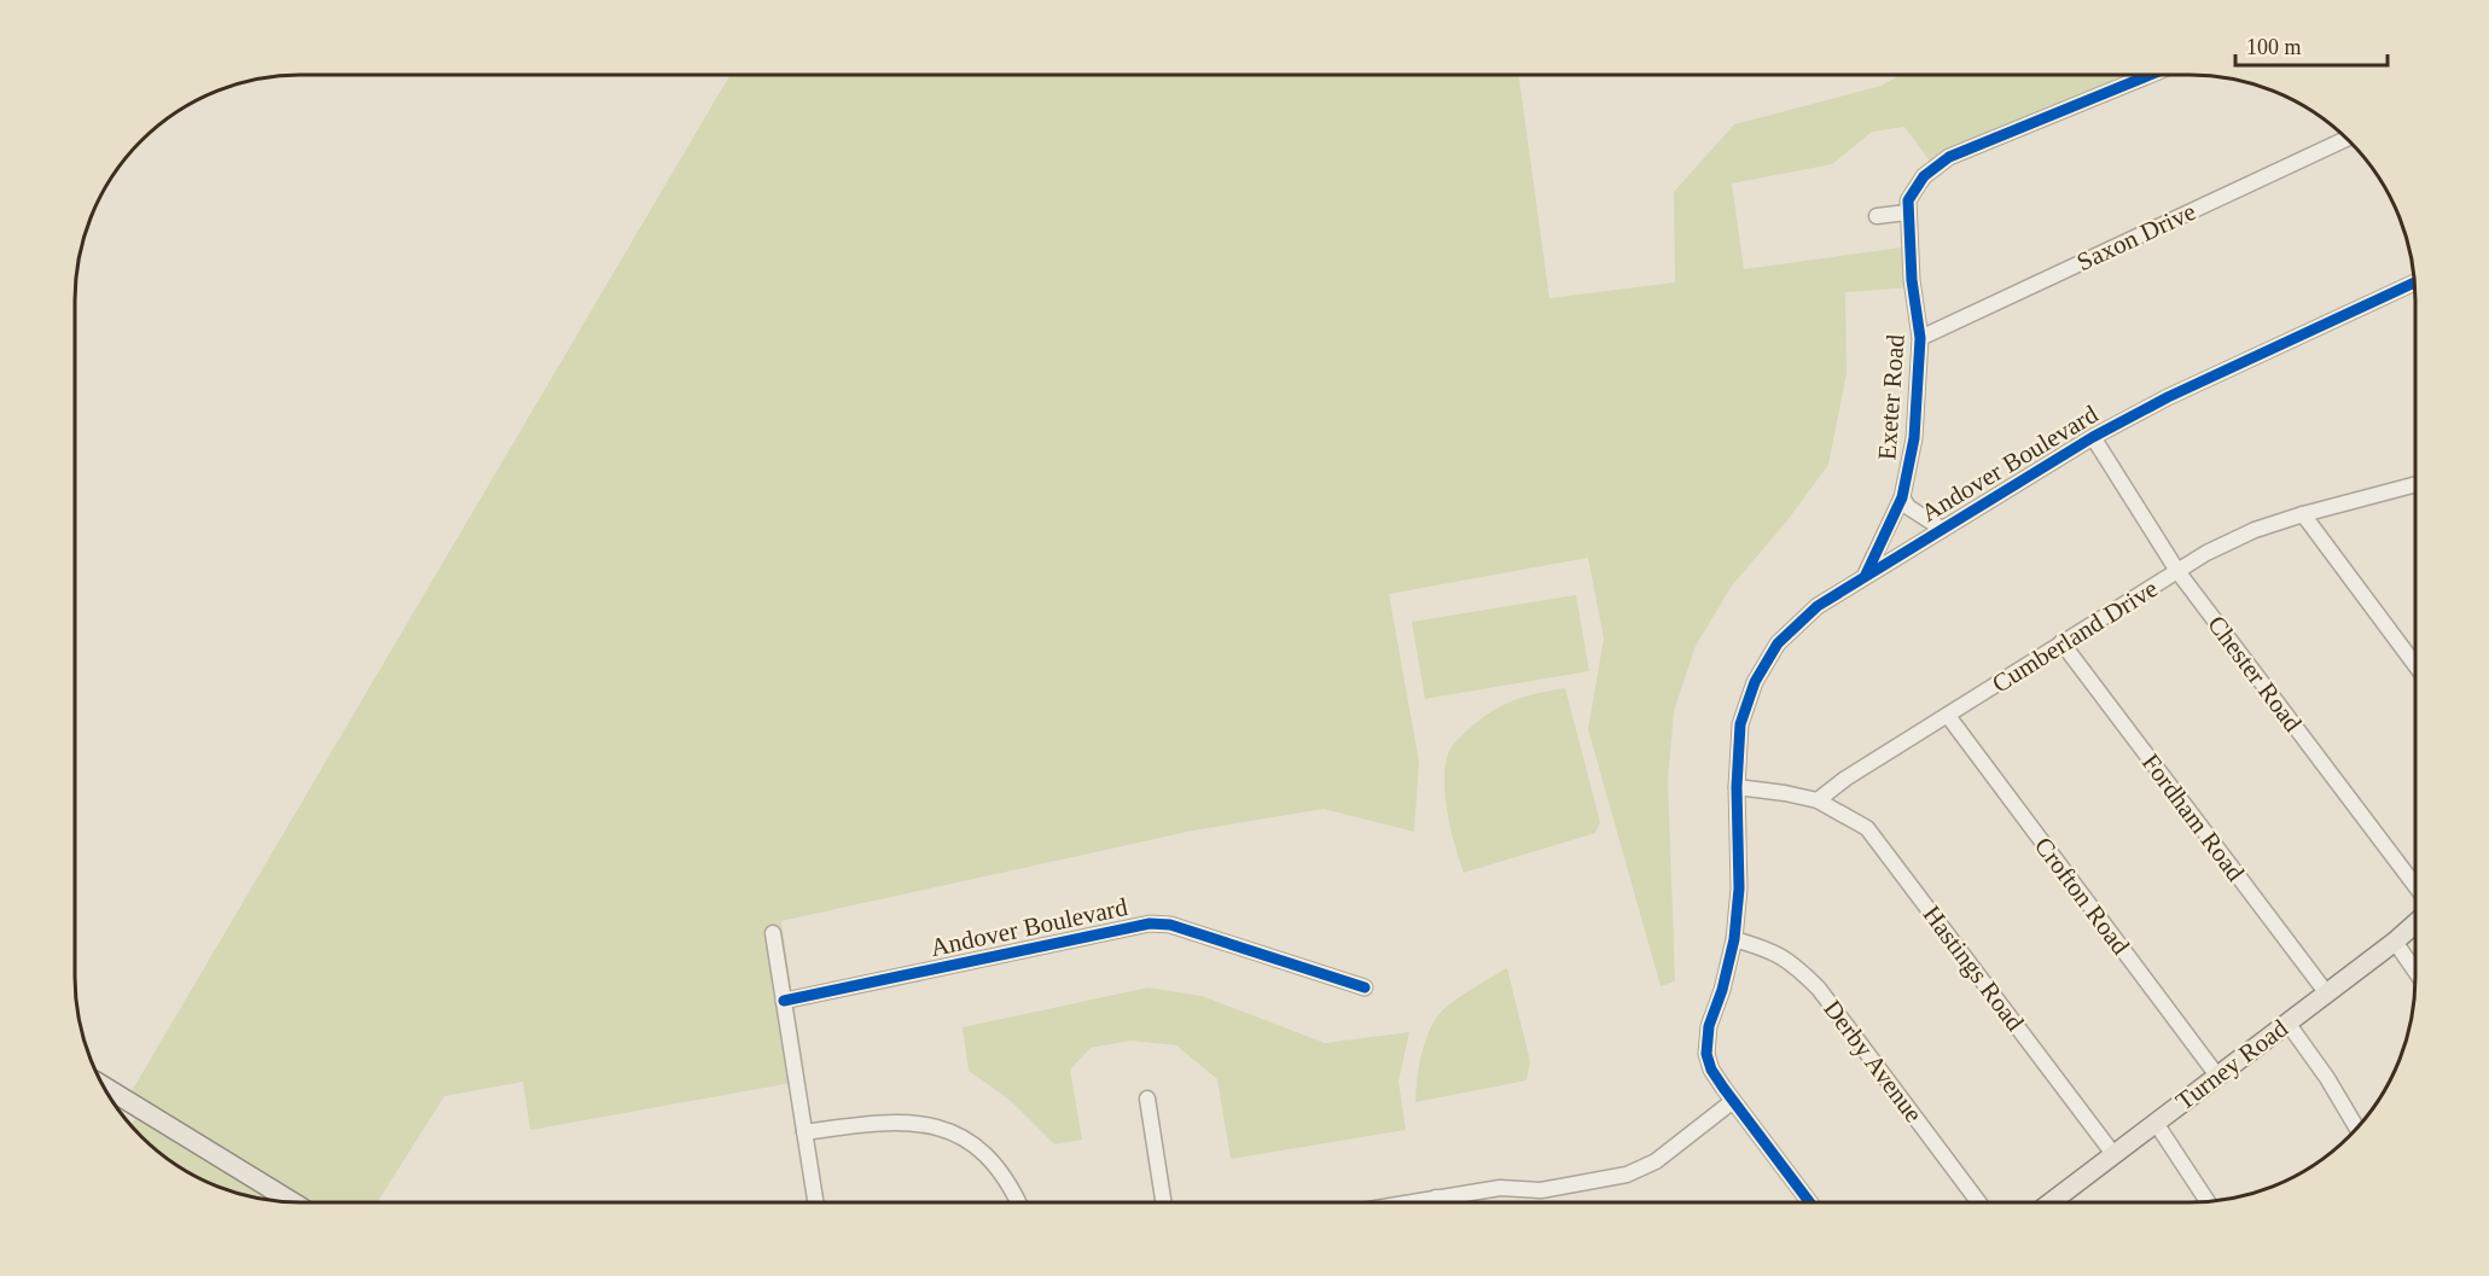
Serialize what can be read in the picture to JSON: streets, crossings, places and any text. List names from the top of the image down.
{
  "streets": {
    "main road": ["Turney Road"],
    "street": [
      "Saxon Drive",
      "Exeter Road",
      "Andover Boulevard",
      "Cumberland Drive",
      "Chester Road",
      "Fordham Road",
      "Crofton Road",
      "Hastings Road",
      "Derby Avenue"
    ]
  },
  "crossings": [
    ["Saxon Drive", "Exeter Road"],
    ["Exeter Road", "Andover Boulevard"],
    ["Andover Boulevard", "Chester Road"],
    ["Andover Boulevard", "Derby Avenue"],
    ["Cumberland Drive", "Chester Road"],
    ["Cumberland Drive", "Fordham Road"],
    ["Cumberland Drive", "Crofton Road"],
    ["Cumberland Drive", "Hastings Road"],
    ["Fordham Road", "Turney Road"],
    ["Crofton Road", "Turney Road"],
    ["Hastings Road", "Turney Road"]
  ],
  "scale_bar": "100 m"
}
